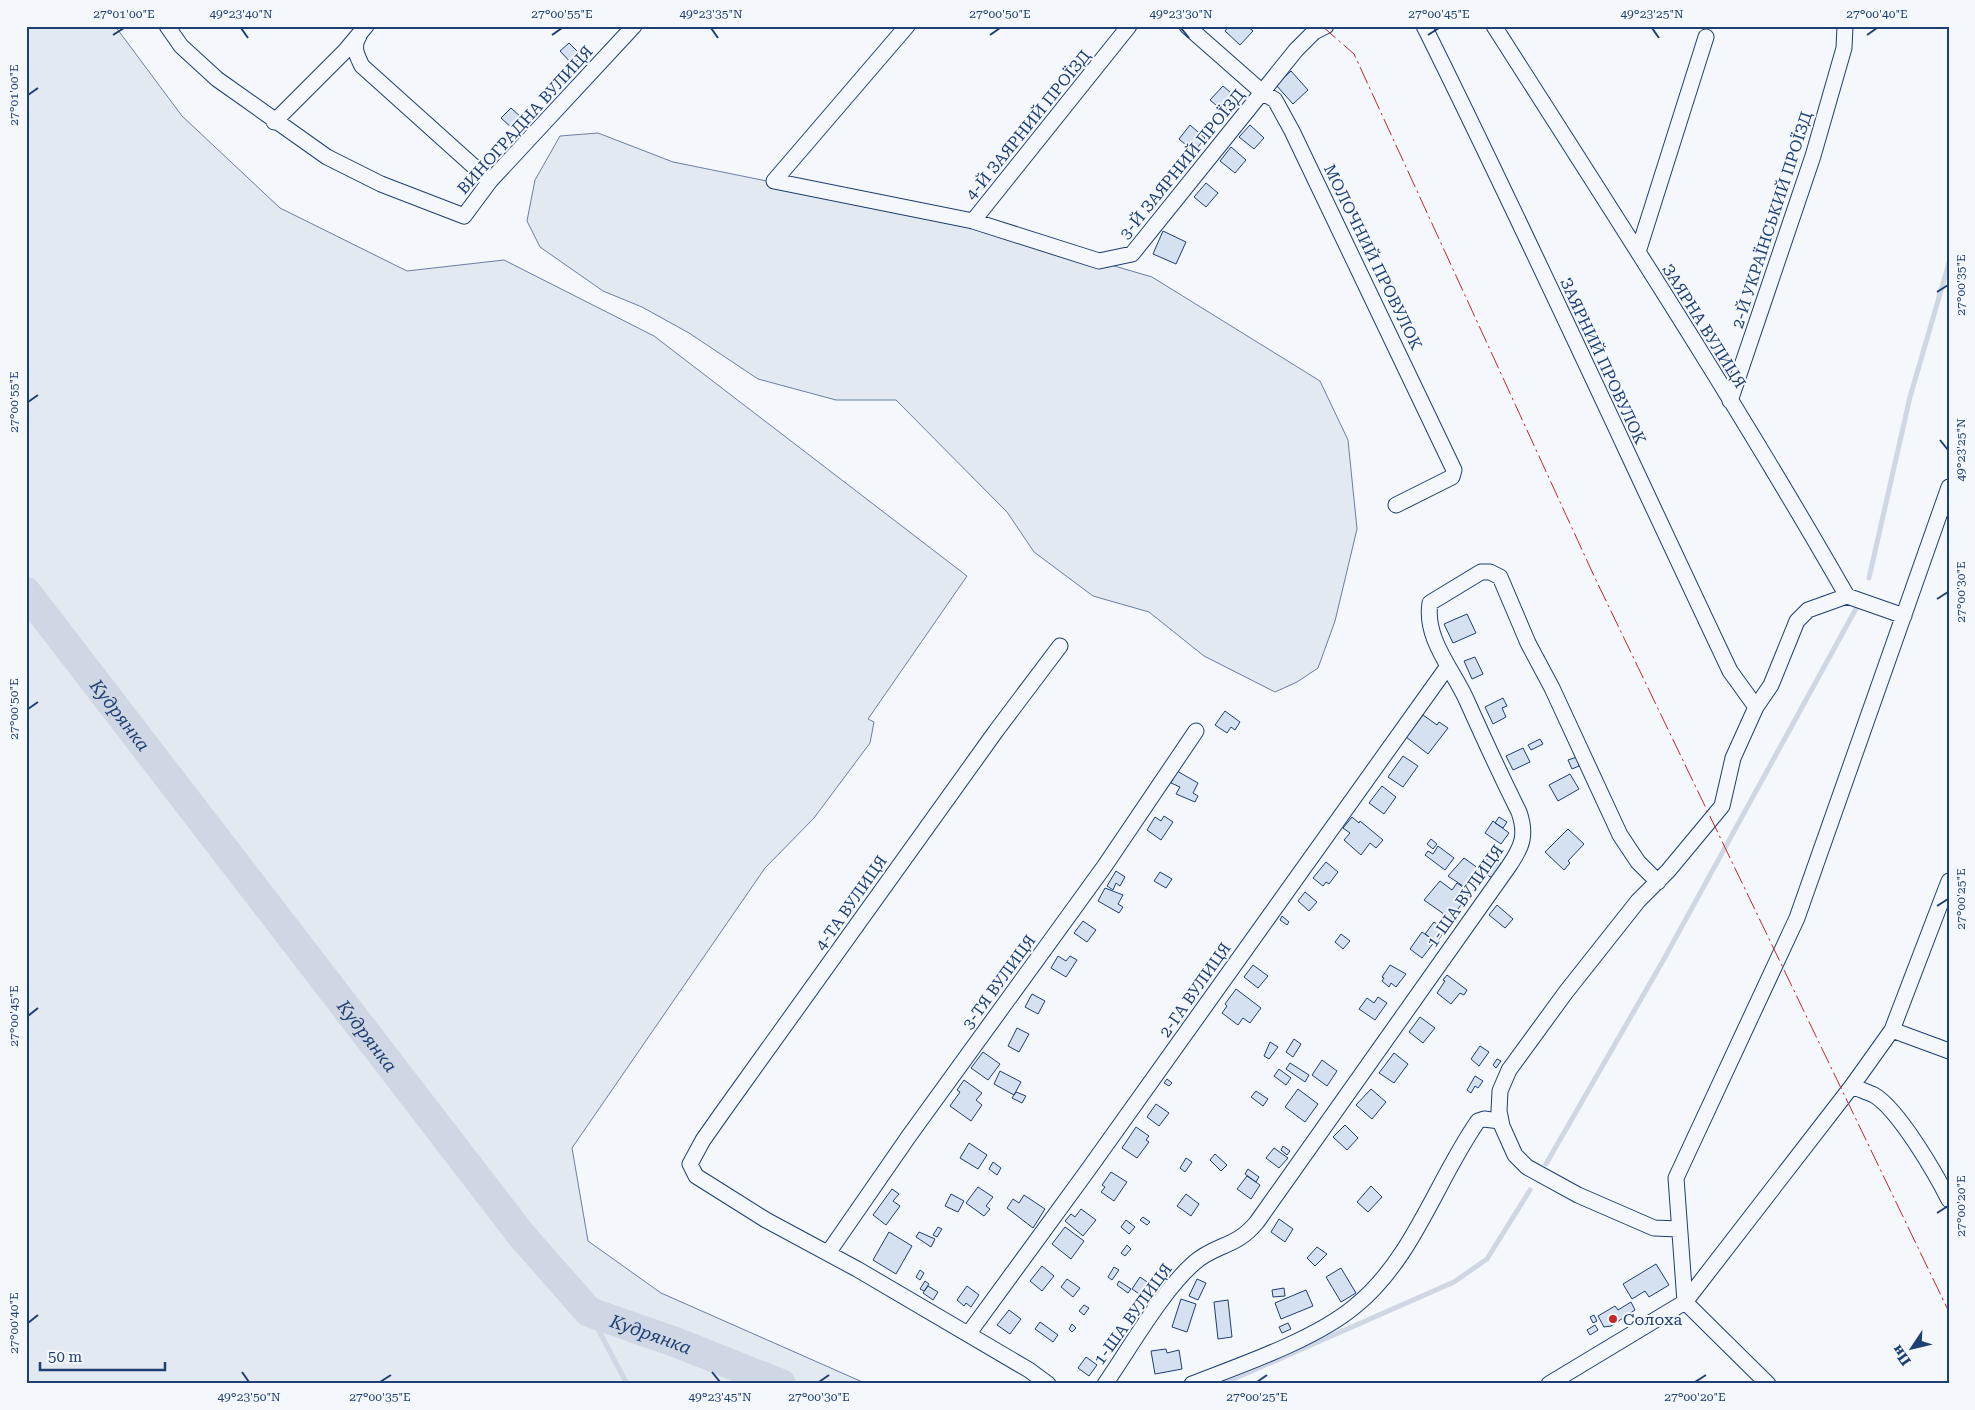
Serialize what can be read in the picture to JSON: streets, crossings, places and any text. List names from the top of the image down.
{
  "streets": {
    "street": [
      "ВИНОГРАДНА ВУЛИЦЯ",
      "4-Й ЗАЯРНИЙ ПРОЇЗД",
      "3-Й ЗАЯРНИЙ ПРОЇЗД",
      "2-Й УКРАЇНСЬКИЙ ПРОЇЗД",
      "МОЛОЧНИЙ ПРОВУЛОК",
      "ЗАЯРНА ВУЛИЦЯ",
      "ЗАЯРНИЙ ПРОВУЛОК",
      "1-ША ВУЛИЦЯ",
      "4-ТА ВУЛИЦЯ",
      "3-ТЯ ВУЛИЦЯ",
      "2-ГА ВУЛИЦЯ"
    ]
  },
  "crossings": [
    ["4-Й ЗАЯРНИЙ ПРОЇЗД", "3-Й ЗАЯРНИЙ ПРОЇЗД"],
    ["3-Й ЗАЯРНИЙ ПРОЇЗД", "МОЛОЧНИЙ ПРОВУЛОК"],
    ["2-Й УКРАЇНСЬКИЙ ПРОЇЗД", "ЗАЯРНА ВУЛИЦЯ"],
    ["1-ША ВУЛИЦЯ", "2-ГА ВУЛИЦЯ"],
    ["4-ТА ВУЛИЦЯ", "3-ТЯ ВУЛИЦЯ"]
  ],
  "water": ["Кудрянка"],
  "places": ["Солоха"],
  "scale_bar": "50 m",
  "north": "bottom left",
  "coordinates": [
    "27°01'00\"E",
    "49°23'40\"N",
    "27°00'55\"E",
    "49°23'35\"N",
    "27°00'50\"E",
    "49°23'30\"N",
    "27°00'45\"E",
    "49°23'25\"N",
    "27°00'40\"E",
    "27°00'35\"E",
    "27°00'30\"E",
    "27°00'25\"E",
    "27°00'20\"E",
    "49°23'50\"N",
    "49°23'45\"N"
  ]
}
